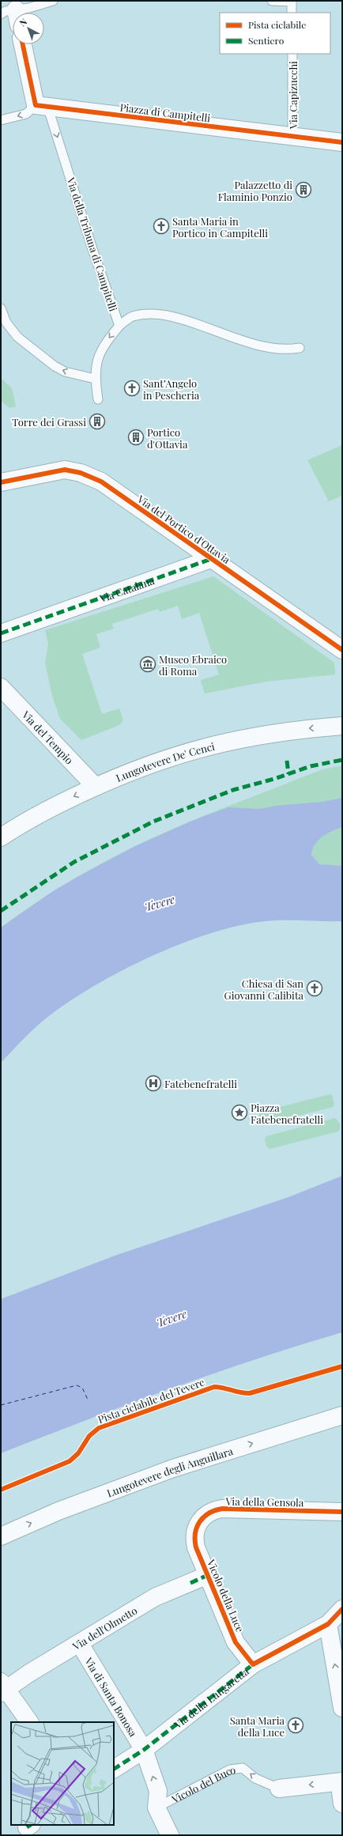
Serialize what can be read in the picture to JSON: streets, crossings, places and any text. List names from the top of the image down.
{
  "streets": {
    "street": [
      "Piazza di Campitelli",
      "Via del Portico d'Ottavia",
      "Via Catalana",
      "Via del Tempio",
      "Lungotevere De' Cenci",
      "Lungotevere degli Anguillara",
      "Via della Gensola",
      "Vicolo della Luce",
      "Via dell'Olmetto",
      "Via di Santa Bonosa",
      "Via della Lungaretta",
      "Vicolo del Buco"
    ],
    "lane": ["Via Capizucchi", "Via della Tribuna di Campitelli"],
    "cycle path": ["Pista ciclabile del Tevere"]
  },
  "crossings": [
    ["Via Capizucchi", "Piazza di Campitelli"],
    ["Piazza di Campitelli", "Via della Tribuna di Campitelli"],
    ["Via del Portico d'Ottavia", "Via Catalana"],
    ["Via del Tempio", "Lungotevere De' Cenci"],
    ["Via della Gensola", "Vicolo della Luce"],
    ["Vicolo della Luce", "Via dell'Olmetto"],
    ["Vicolo della Luce", "Via della Lungaretta"],
    ["Via dell'Olmetto", "Via di Santa Bonosa"],
    ["Via di Santa Bonosa", "Via della Lungaretta"],
    ["Via di Santa Bonosa", "Vicolo del Buco"]
  ],
  "one_way": [
    "Via della Tribuna di Campitelli",
    "Lungotevere De' Cenci",
    "Lungotevere degli Anguillara",
    "Vicolo del Buco"
  ],
  "water": ["Tevere"],
  "places": {
    "building": ["Palazzetto di Flaminio Ponzio", "Torre dei Grassi", "Portico d'Ottavia"],
    "church": [
      "Santa Maria in Portico in Campitelli",
      "Sant’Angelo in Pescheria",
      "Chiesa di San Giovanni Calibita",
      "Santa Maria della Luce"
    ],
    "museum": ["Museo Ebraico di Roma"],
    "hospital": ["Fatebenefratelli"],
    "place": ["Piazza Fatebenefratelli"]
  },
  "legend": ["Pista ciclabile", "Sentiero"],
  "north": "top left"
}
